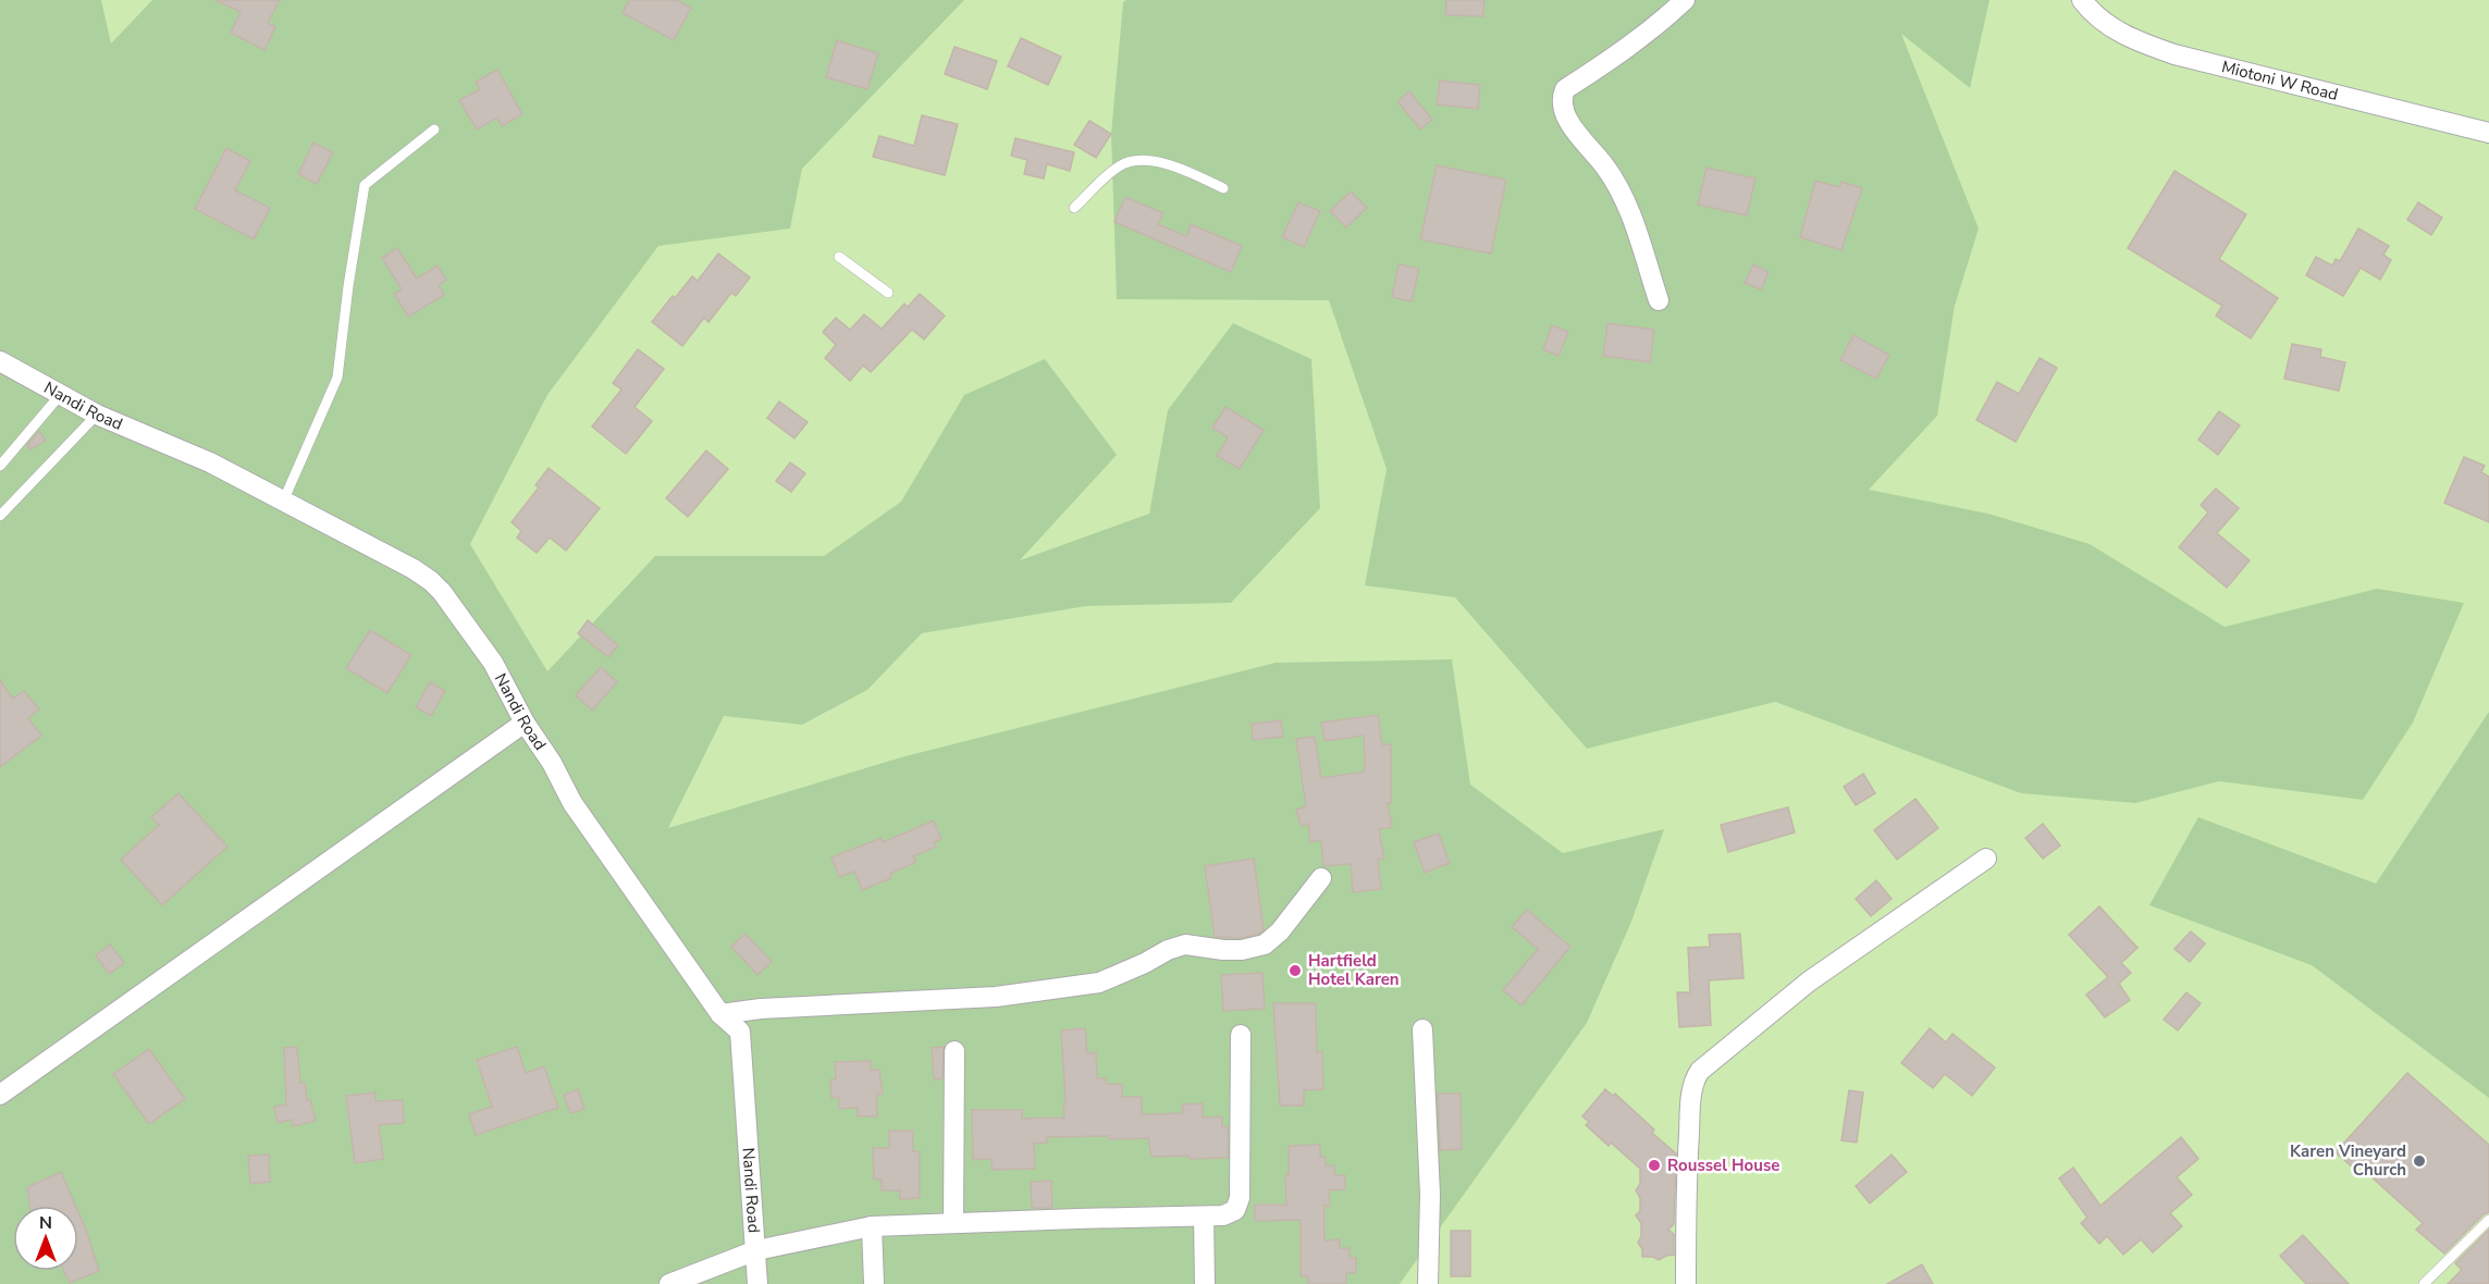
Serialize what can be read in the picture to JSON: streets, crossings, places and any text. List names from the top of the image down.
{
  "streets": {
    "street": ["Miotoni W Road", "Nandi Road"]
  },
  "places": ["Hartfield Hotel Karen", "Karen Vineyard Church", "Roussel House"],
  "north": "top"
}
